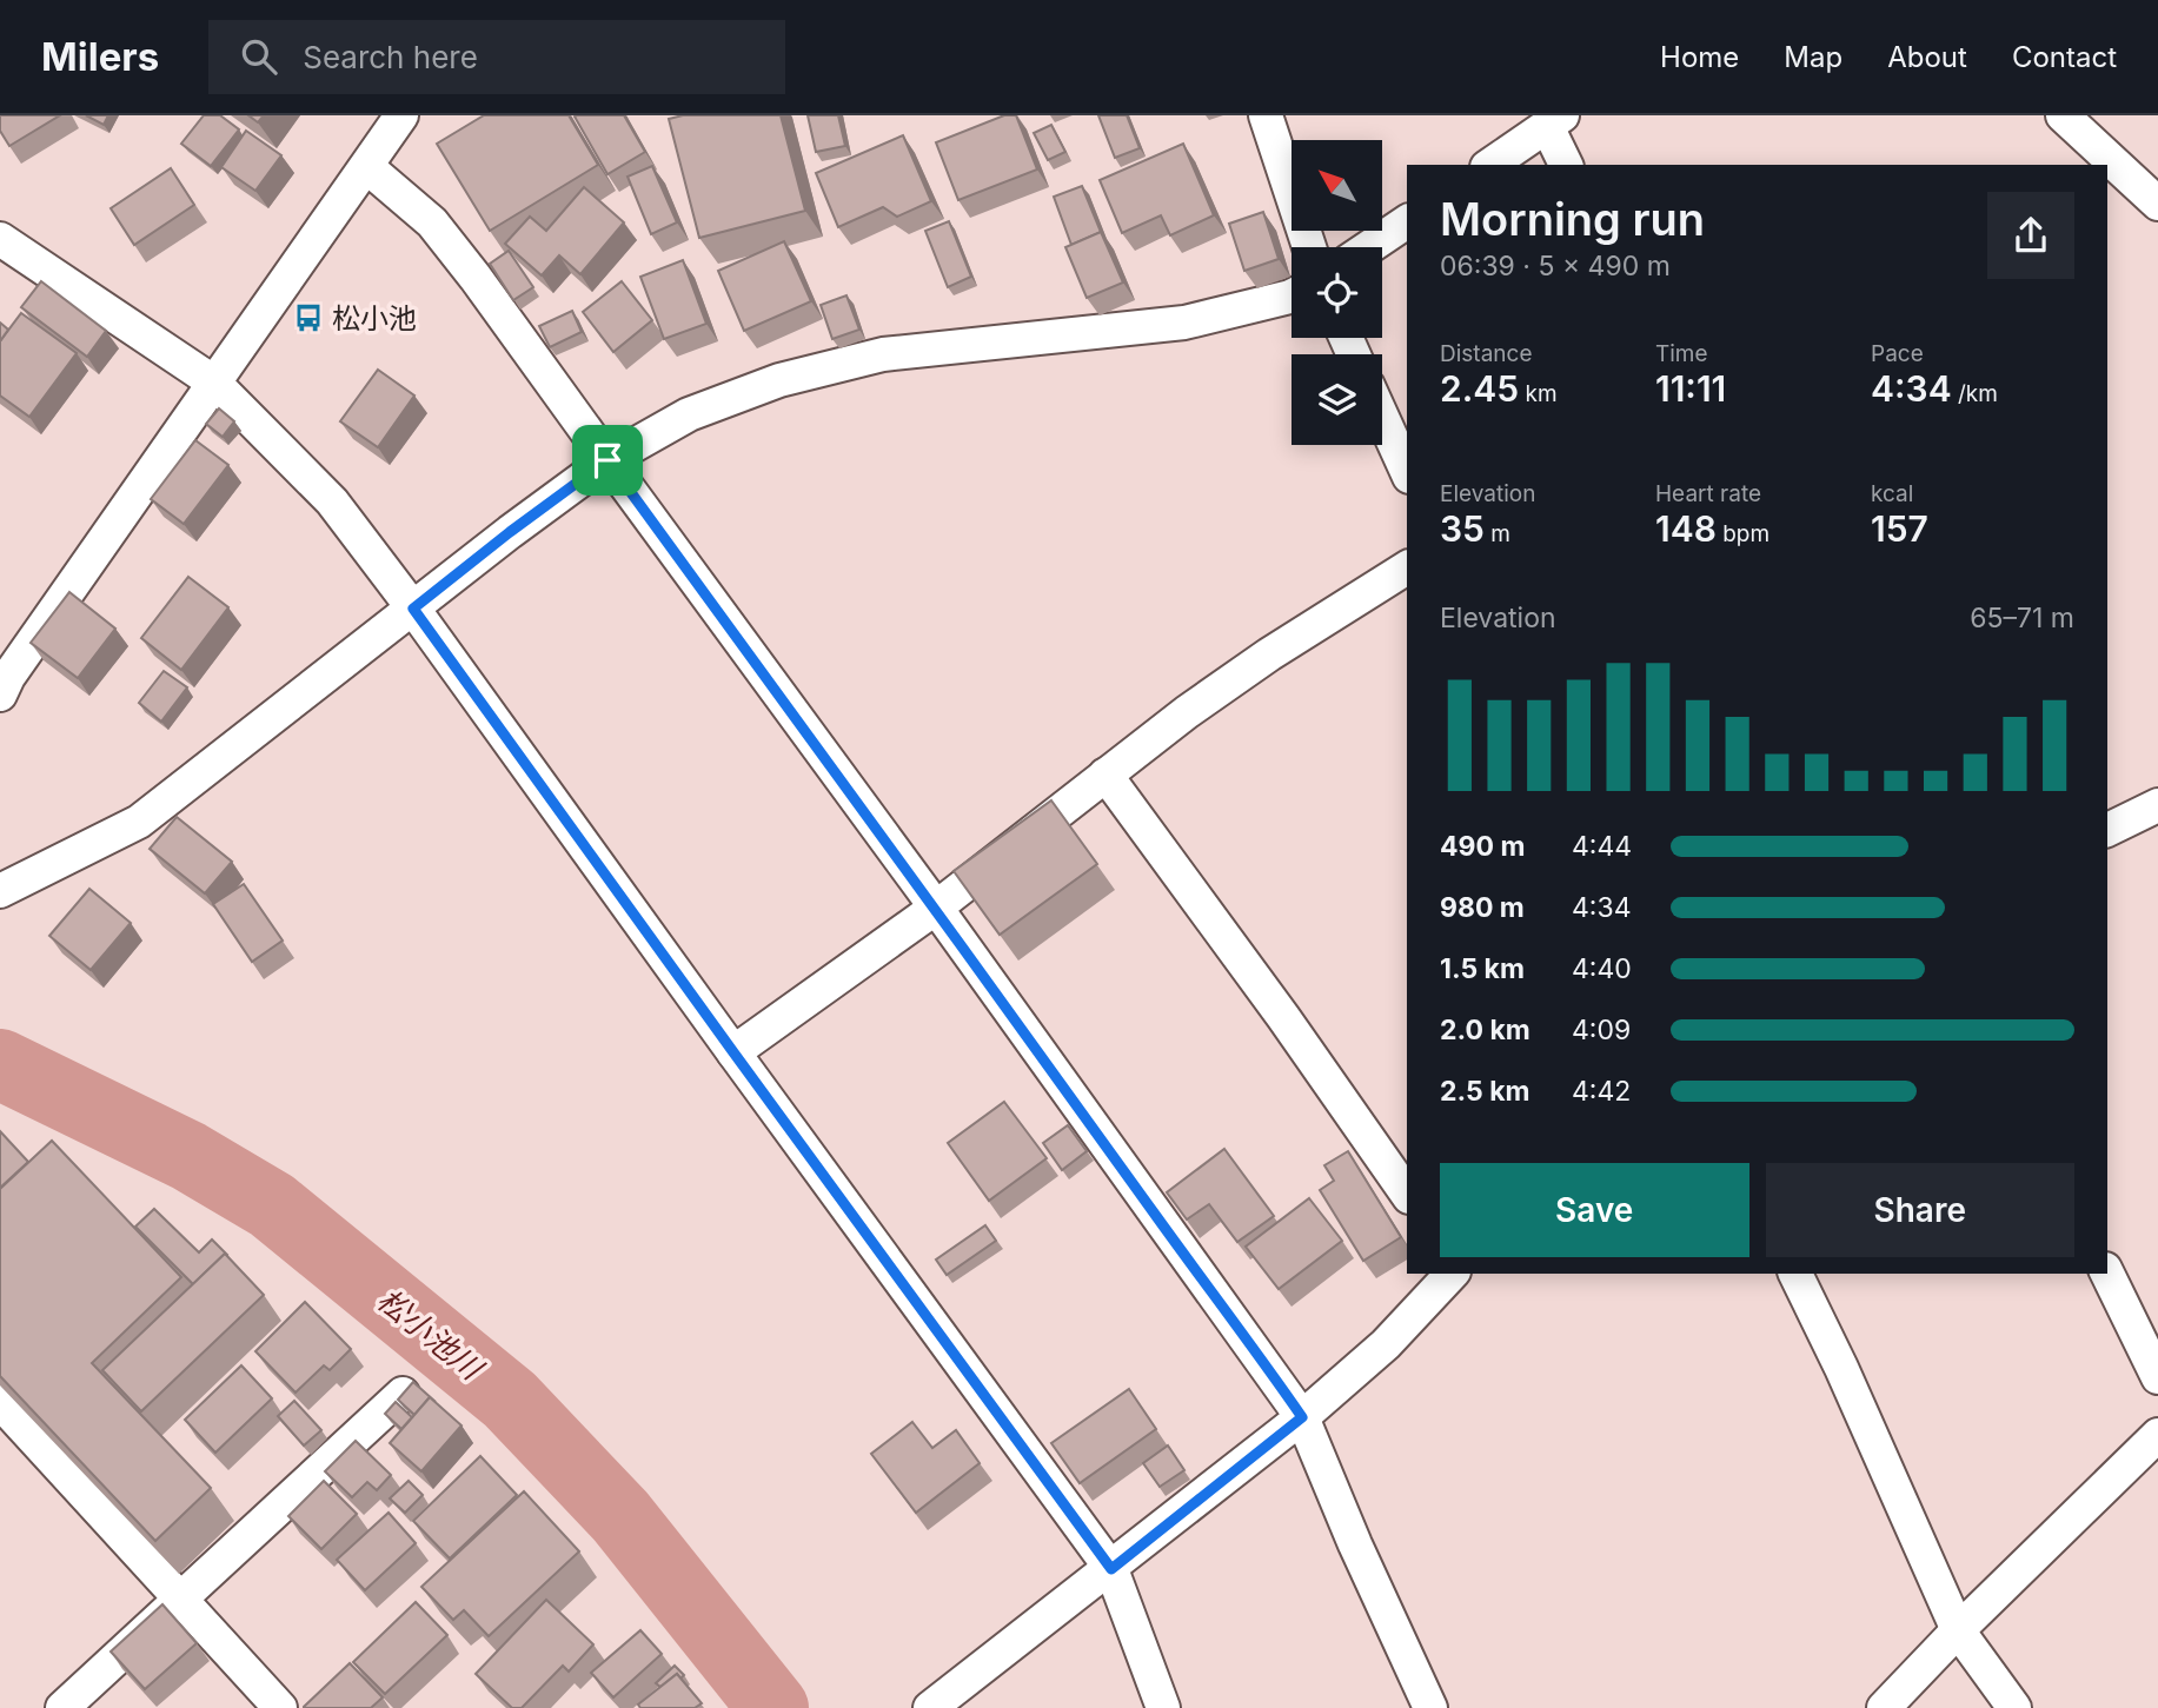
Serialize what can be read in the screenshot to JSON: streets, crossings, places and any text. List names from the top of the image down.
{
  "water": ["松小池川"],
  "places": {
    "bus stop": ["松小池"]
  },
  "north": "top left",
  "page": {
    "header": "Milers",
    "search": "Search here",
    "nav": [
      "Home",
      "Map",
      "About",
      "Contact"
    ],
    "heading": ["Morning run", "06:39 · 5 × 490 m"],
    "stats": [
      ["Distance", "2.45 km"],
      ["Time", "11:11"],
      ["Pace", "4:34 /km"],
      ["Elevation", "35 m"],
      ["Heart rate", "148 bpm"],
      ["kcal", "157"]
    ],
    "chart": ["Elevation", "65–71 m"],
    "list": [
      {
        "name": "490 m",
        "note": "4:44"
      },
      {
        "name": "980 m",
        "note": "4:34"
      },
      {
        "name": "1.5 km",
        "note": "4:40"
      },
      {
        "name": "2.0 km",
        "note": "4:09"
      },
      {
        "name": "2.5 km",
        "note": "4:42"
      }
    ],
    "buttons": ["Save", "Share"]
  }
}
